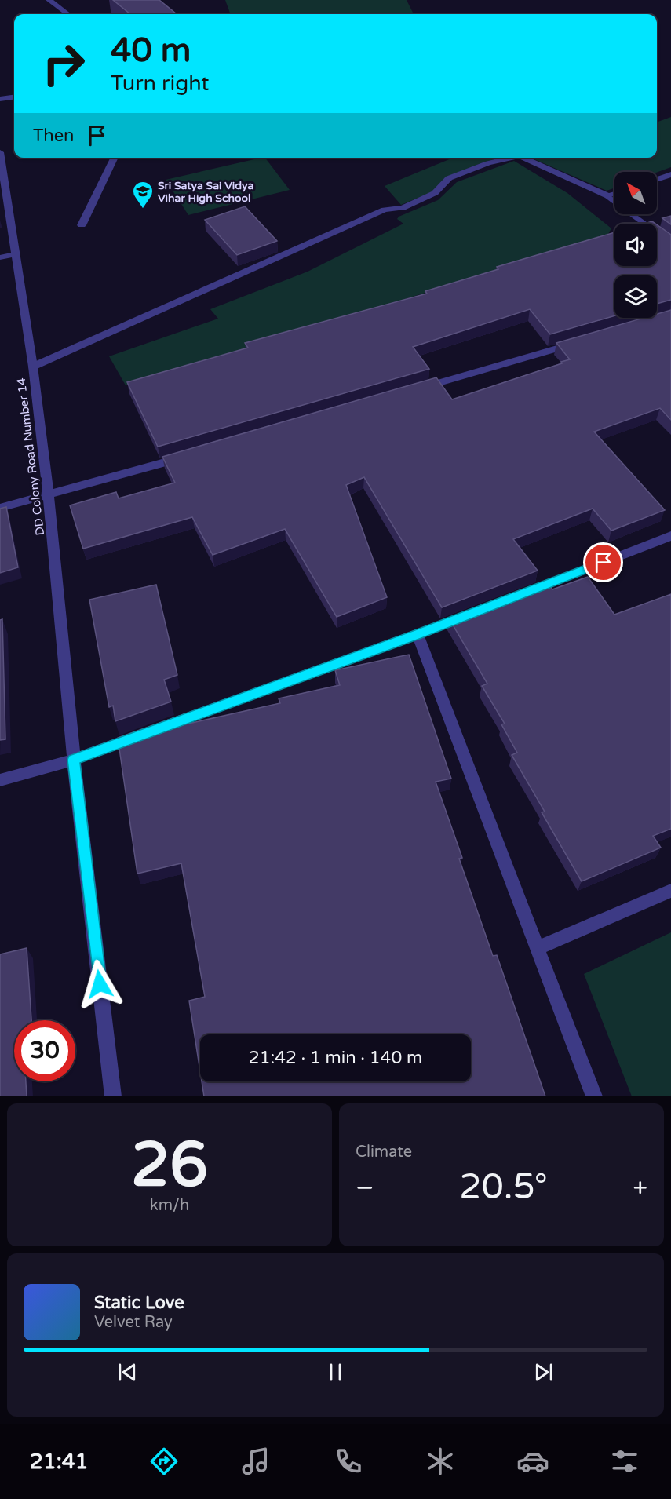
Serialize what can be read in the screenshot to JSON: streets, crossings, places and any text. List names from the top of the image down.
{
  "streets": {
    "street": ["DD Colony Road Number 14"]
  },
  "places": {
    "school or university": ["Sri Satya Sai Vidya Vihar High School"]
  },
  "north": "top left",
  "page": {
    "turn": ["40 m", "Turn right"],
    "then": "Then",
    "limit": "30",
    "trip": "21:42 · 1 min · 140 m",
    "tile": [
      ["26", "km/h"],
      "Climate"
    ],
    "heat": ["−", "20.5°", "+"],
    "song": ["Static Love", "Velvet Ray"],
    "tabs": "21:41"
  }
}
